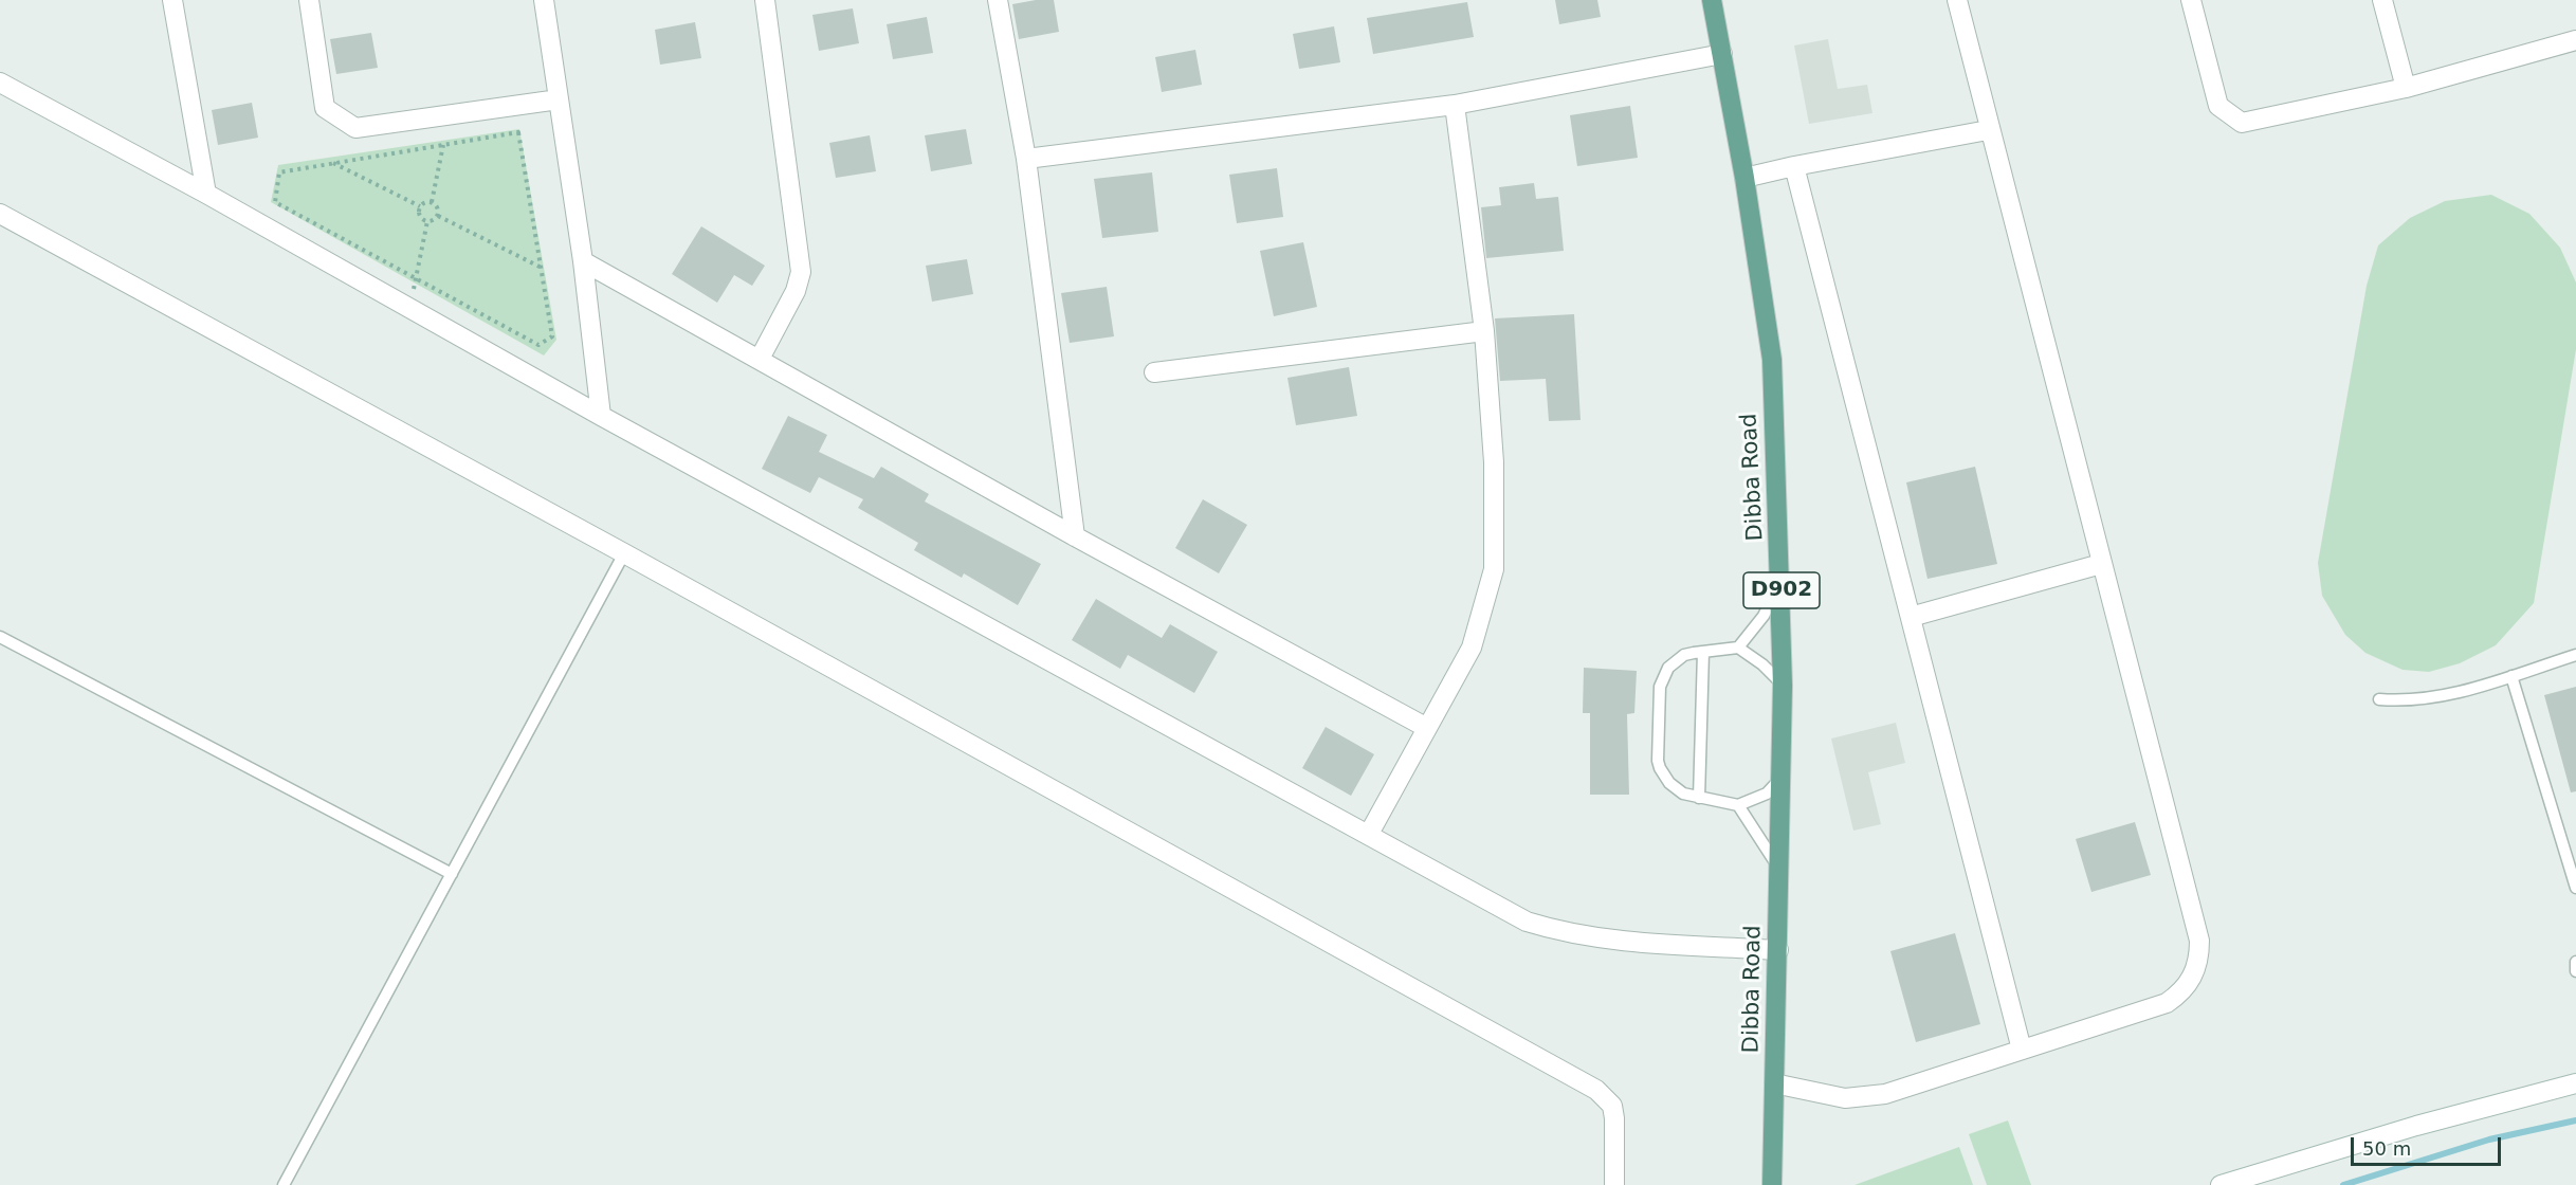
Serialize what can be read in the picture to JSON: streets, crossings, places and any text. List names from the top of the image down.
{
  "streets": {
    "main road": ["Dibba Road", "D902"]
  },
  "scale_bar": "50 m"
}
